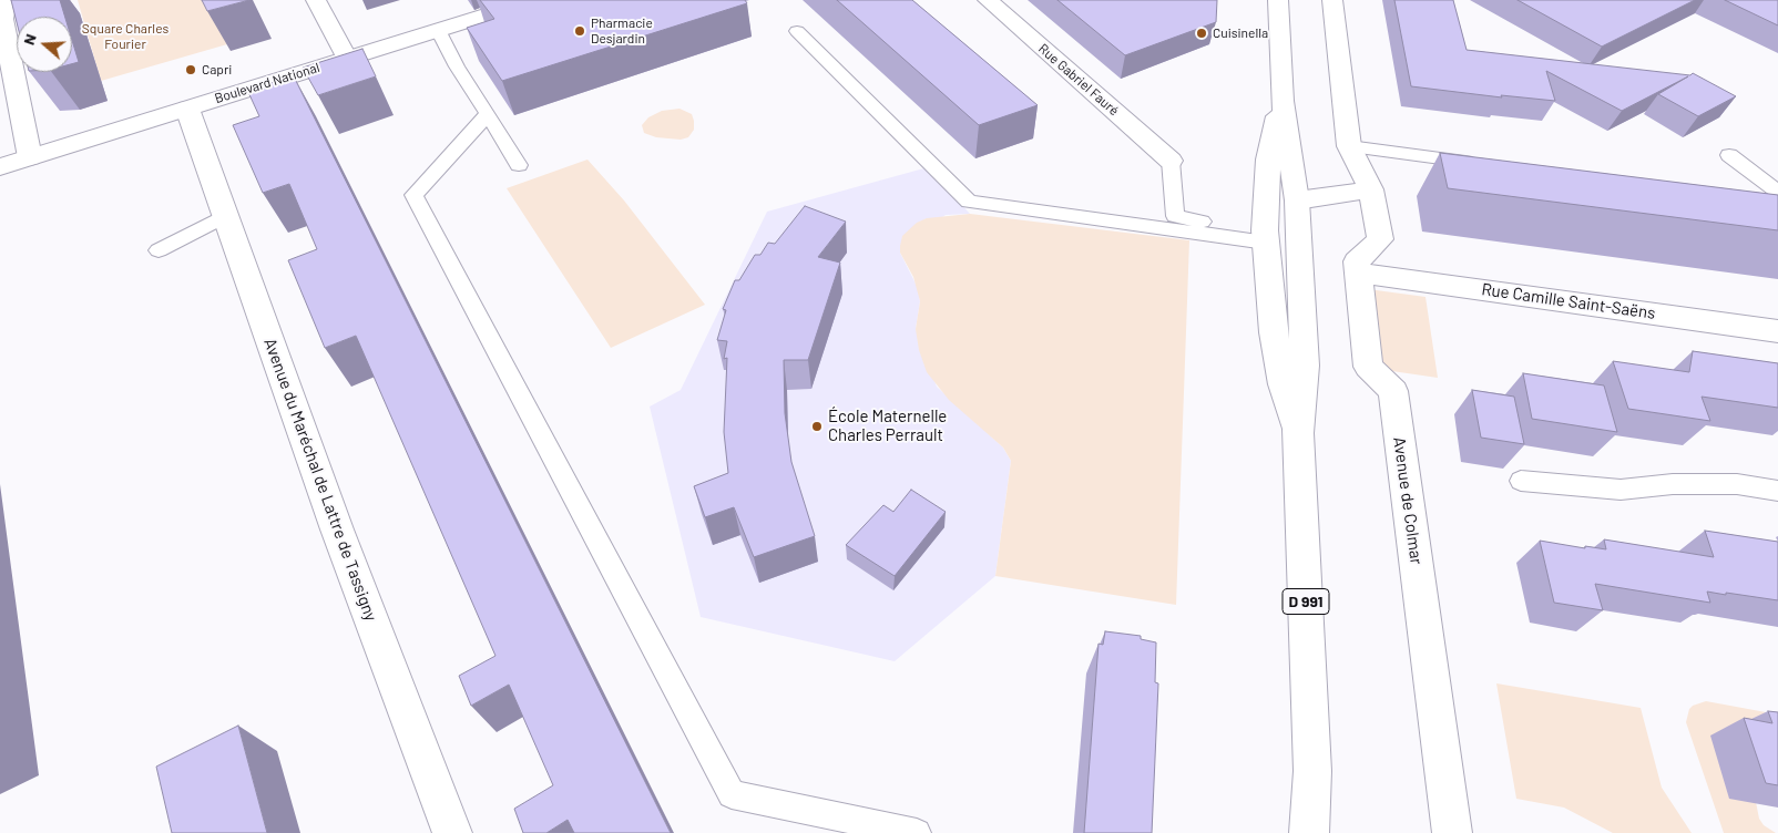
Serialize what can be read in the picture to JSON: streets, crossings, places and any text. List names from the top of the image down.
{
  "streets": {
    "street": [
      "Rue Gabriel Fauré",
      "Boulevard National",
      "Rue Camille Saint-Saëns",
      "Avenue du Maréchal de Lattre de Tassigny",
      "Avenue de Colmar",
      "D 991"
    ]
  },
  "crossings": [
    ["Boulevard National", "Avenue du Maréchal de Lattre de Tassigny"],
    ["Rue Camille Saint-Saëns", "Avenue de Colmar"]
  ],
  "parks": ["Square Charles Fourier"],
  "places": [
    "Pharmacie Desjardin",
    "Cuisinella",
    "Capri",
    "École Maternelle Charles Perrault"
  ],
  "north": "left"
}
